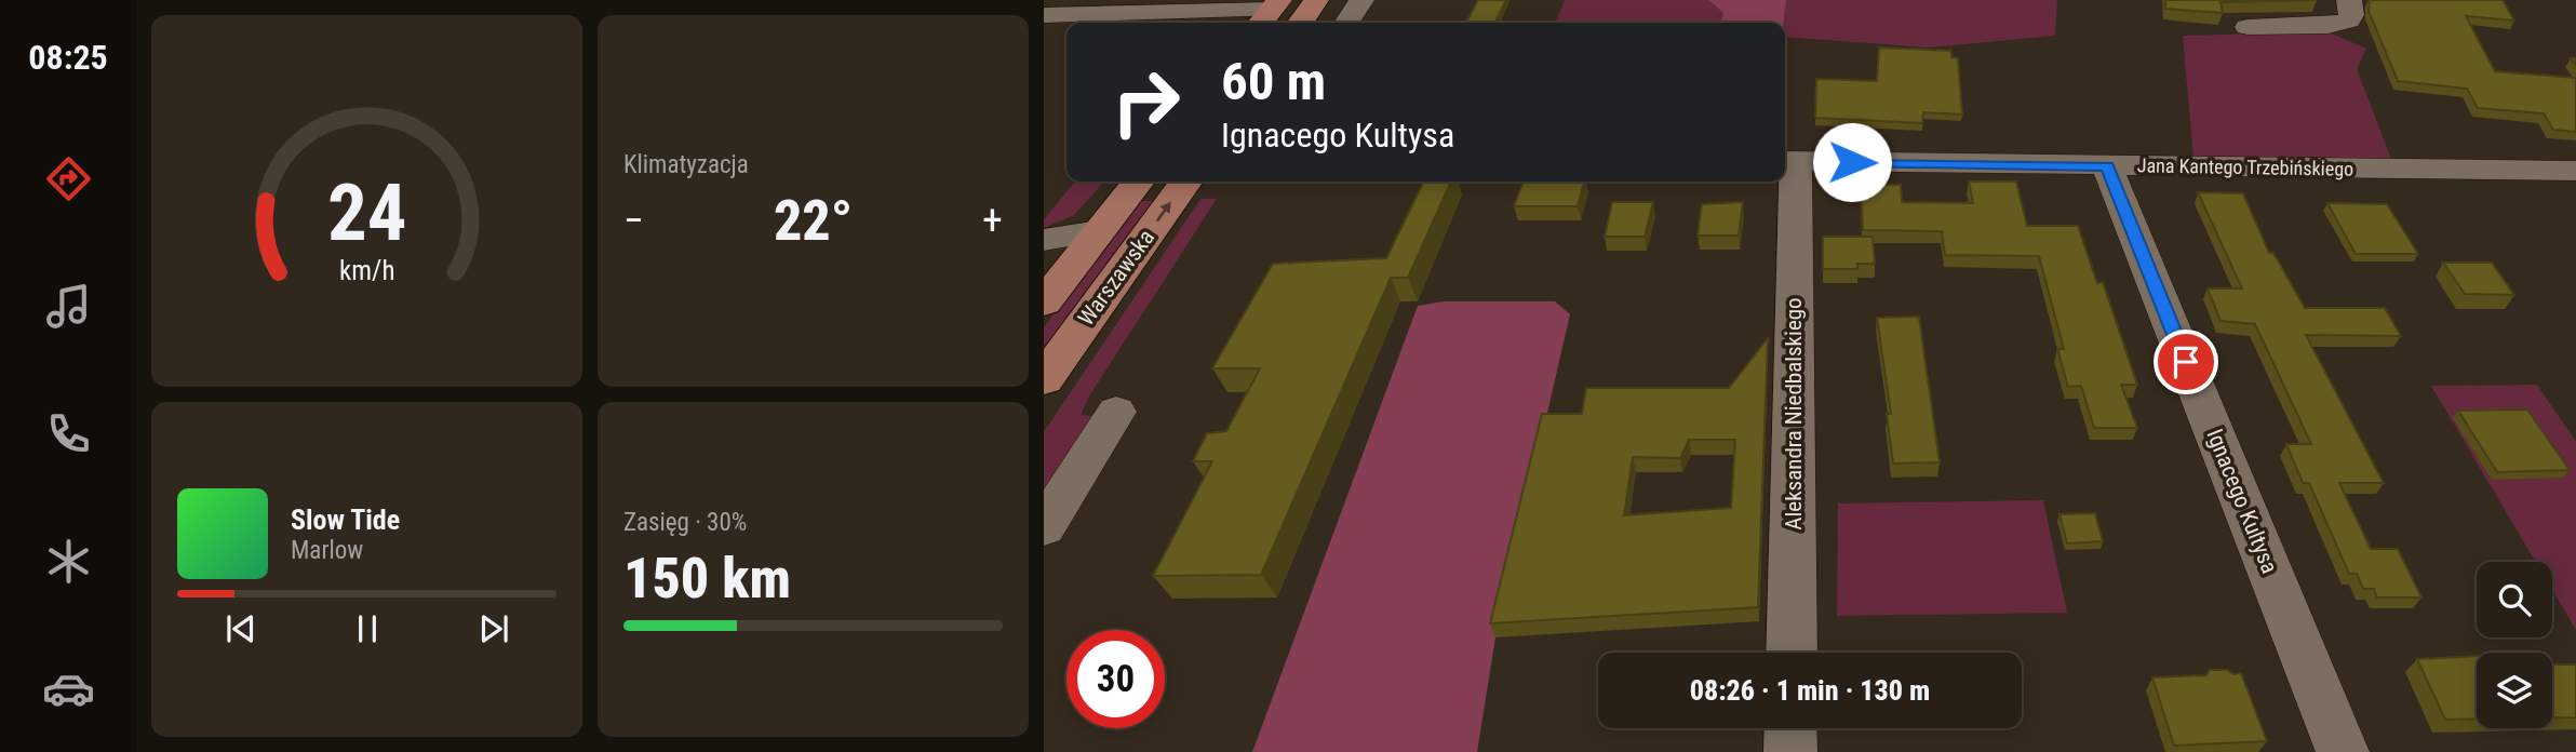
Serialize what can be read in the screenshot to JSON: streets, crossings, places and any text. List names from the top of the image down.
{
  "streets": {
    "main road": ["Warszawska"],
    "street": ["Jana Kantego Trzebińskiego", "Aleksandra Niedbalskiego", "Ignacego Kultysa"]
  },
  "crossings": [
    ["Jana Kantego Trzebińskiego", "Aleksandra Niedbalskiego"],
    ["Jana Kantego Trzebińskiego", "Ignacego Kultysa"]
  ],
  "page": {
    "tabs": "08:25",
    "tile": [
      "Klimatyzacja",
      ["Zasięg · 30%", "150 km"]
    ],
    "turn": ["60 m", "Ignacego Kultysa"],
    "heat": ["−", "22°", "+"],
    "song": ["Slow Tide", "Marlow"],
    "limit": "30",
    "trip": "08:26 · 1 min · 130 m",
    "gauge": ["24", "km/h"]
  }
}
